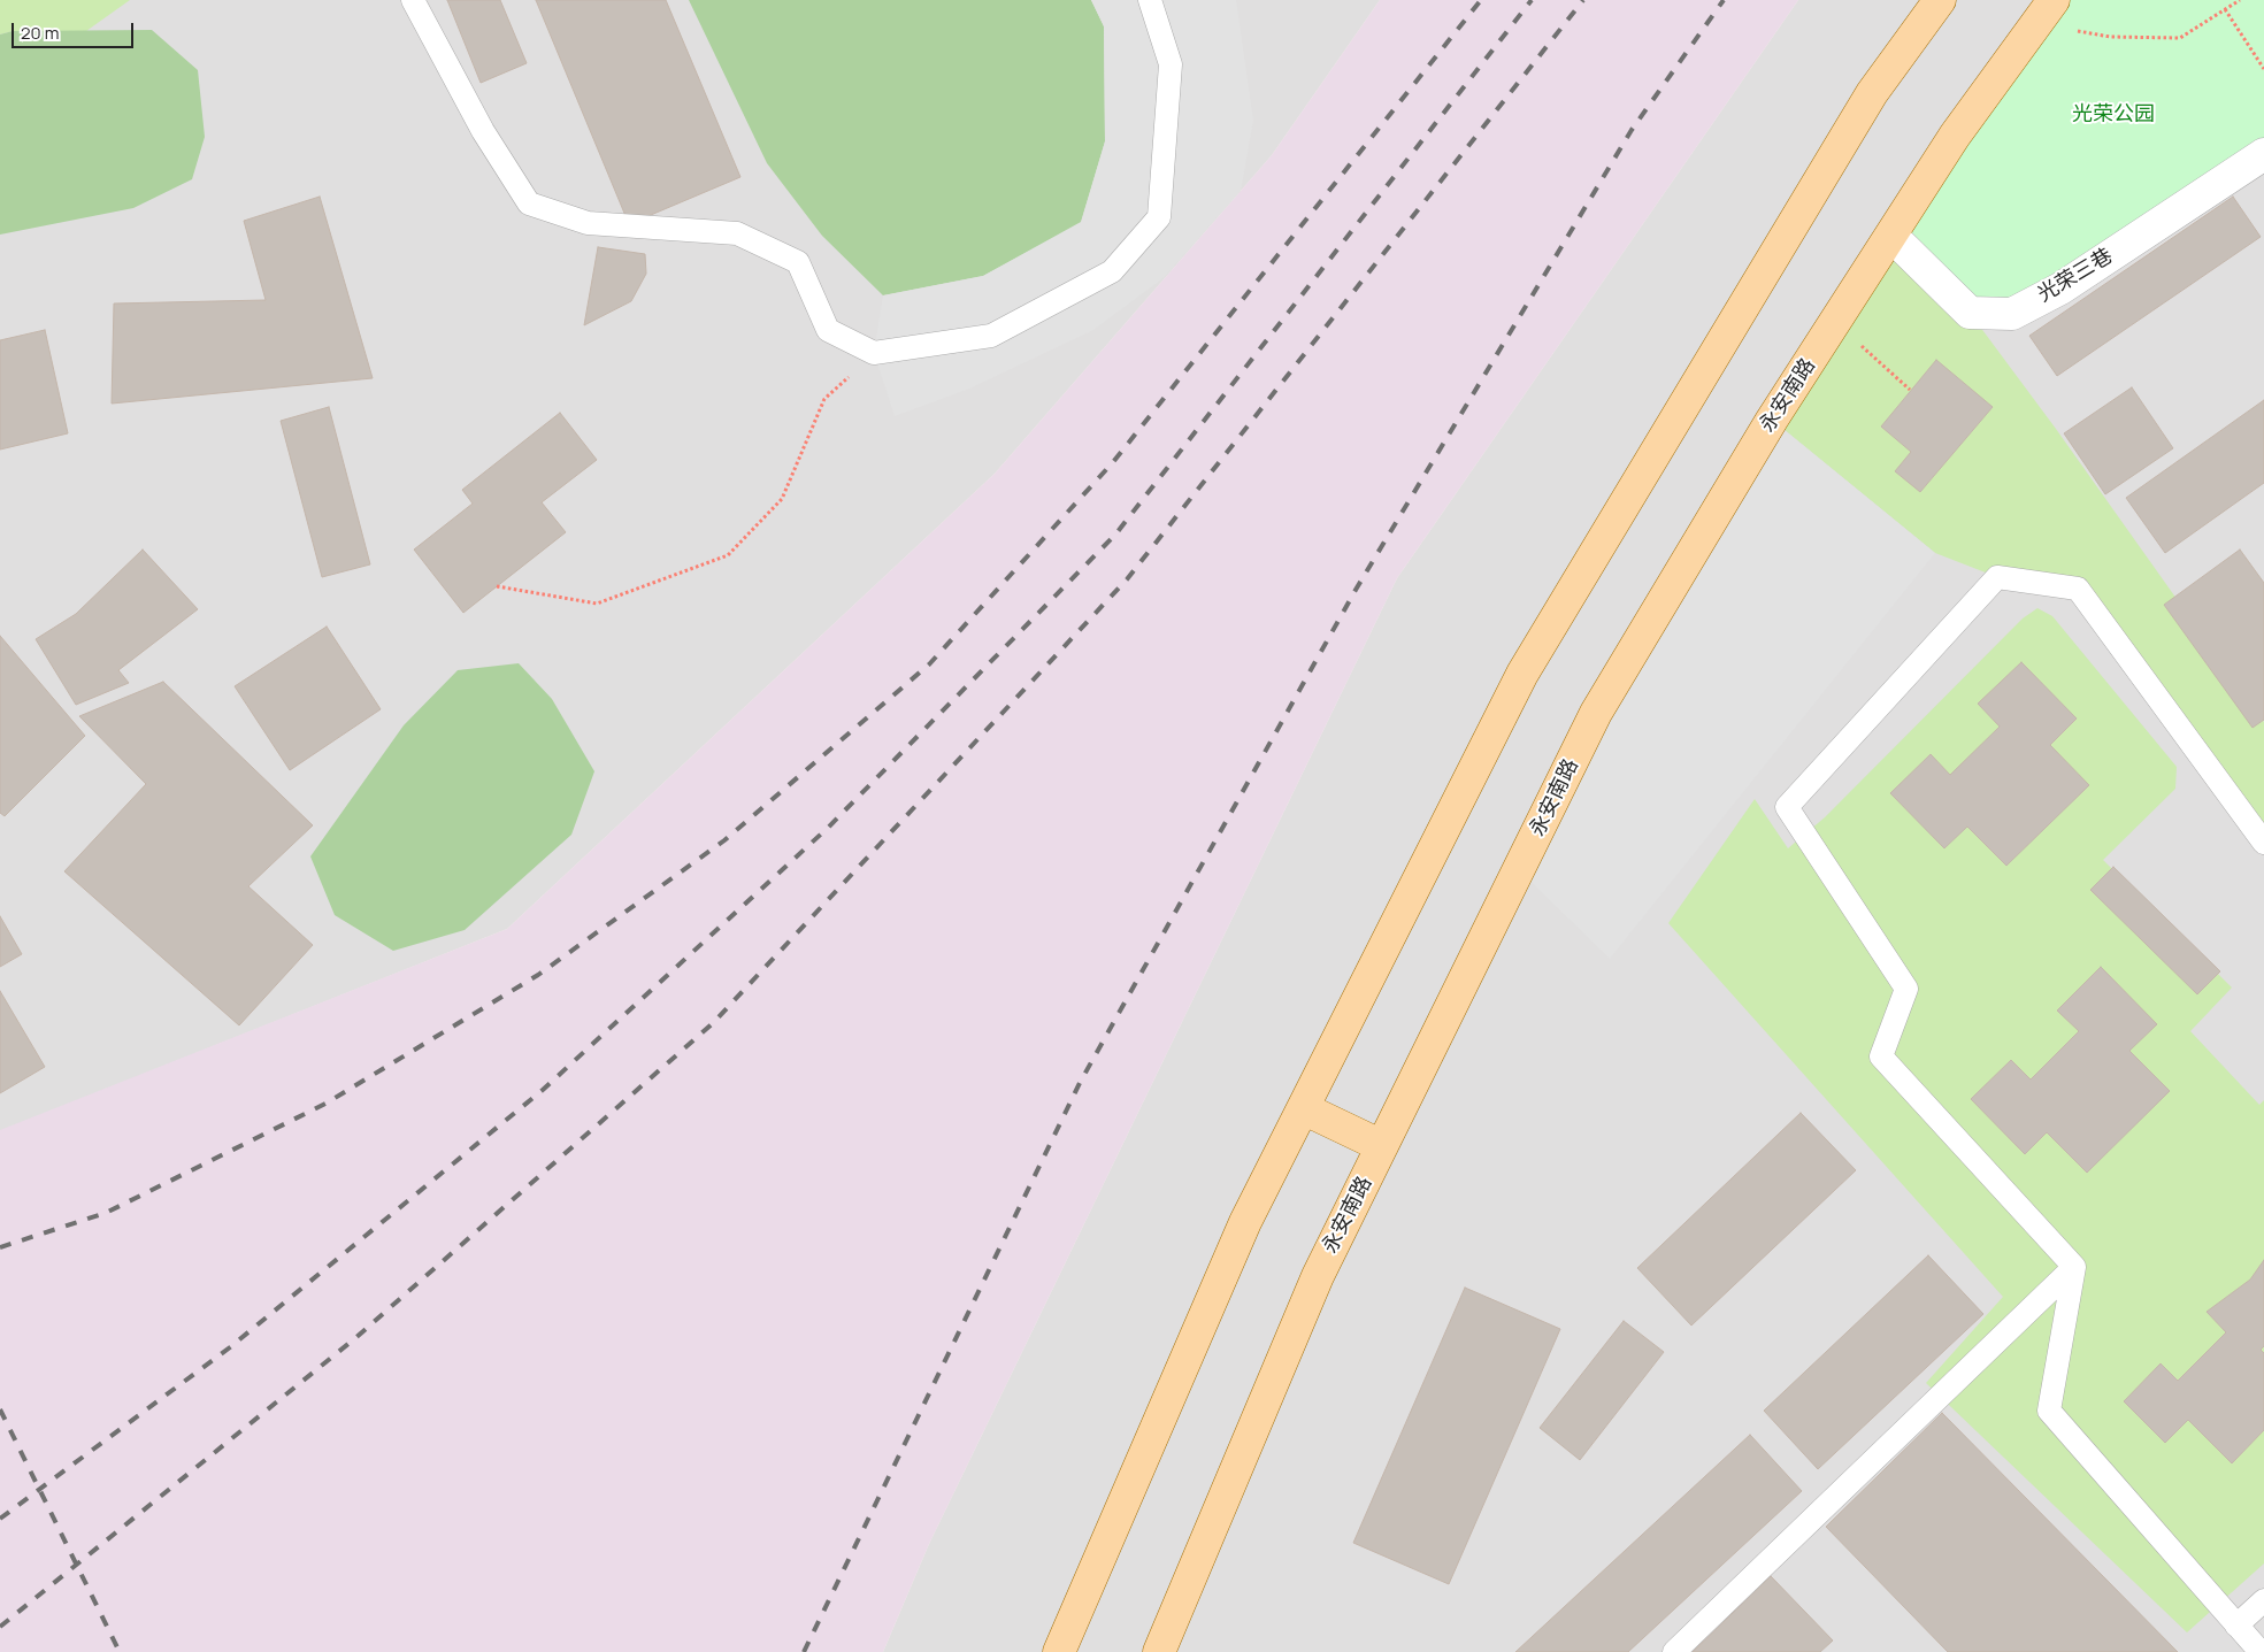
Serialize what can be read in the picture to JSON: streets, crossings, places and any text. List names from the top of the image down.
{
  "streets": {
    "main road": ["永安南路"],
    "street": ["光荣三巷"]
  },
  "crossings": [
    ["光荣三巷", "永安南路"]
  ],
  "parks": ["光荣公园"],
  "scale_bar": "20 m"
}
